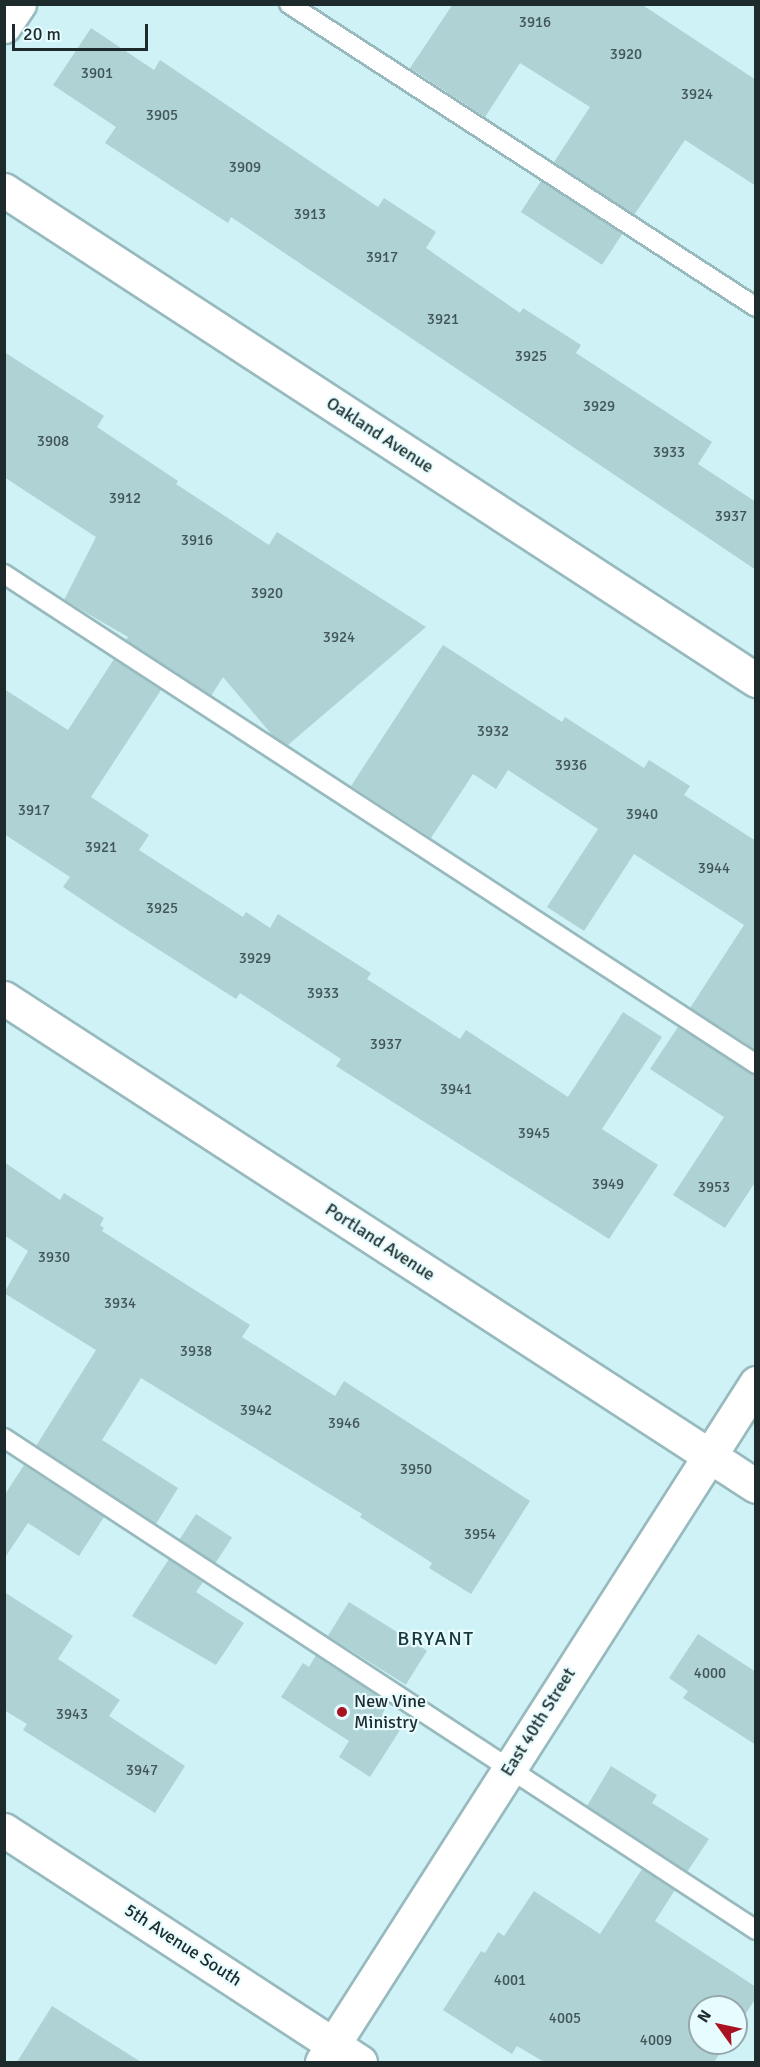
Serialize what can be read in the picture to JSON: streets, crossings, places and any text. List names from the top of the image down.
{
  "streets": {
    "street": [
      "Oakland Avenue",
      "Portland Avenue",
      "East 40th Street",
      "5th Avenue South"
    ]
  },
  "crossings": [
    ["Portland Avenue", "East 40th Street"],
    ["East 40th Street", "5th Avenue South"]
  ],
  "districts": ["BRYANT"],
  "places": ["New Vine Ministry"],
  "house_numbers": [
    "3916",
    "3920",
    "3901",
    "3924",
    "3905",
    "3909",
    "3913",
    "3917",
    "3921",
    "3925",
    "3929",
    "3908",
    "3933",
    "3912",
    "3937",
    "3916",
    "3920",
    "3924",
    "3932",
    "3936",
    "3917",
    "3940",
    "3921",
    "3944",
    "3925",
    "3929",
    "3933",
    "3937",
    "3941",
    "3945",
    "3949",
    "3953",
    "3930",
    "3934",
    "3938",
    "3942",
    "3946",
    "3950",
    "3954",
    "4000",
    "3943",
    "3947",
    "4001",
    "4005",
    "4009"
  ],
  "scale_bar": "20 m",
  "north": "top left"
}
